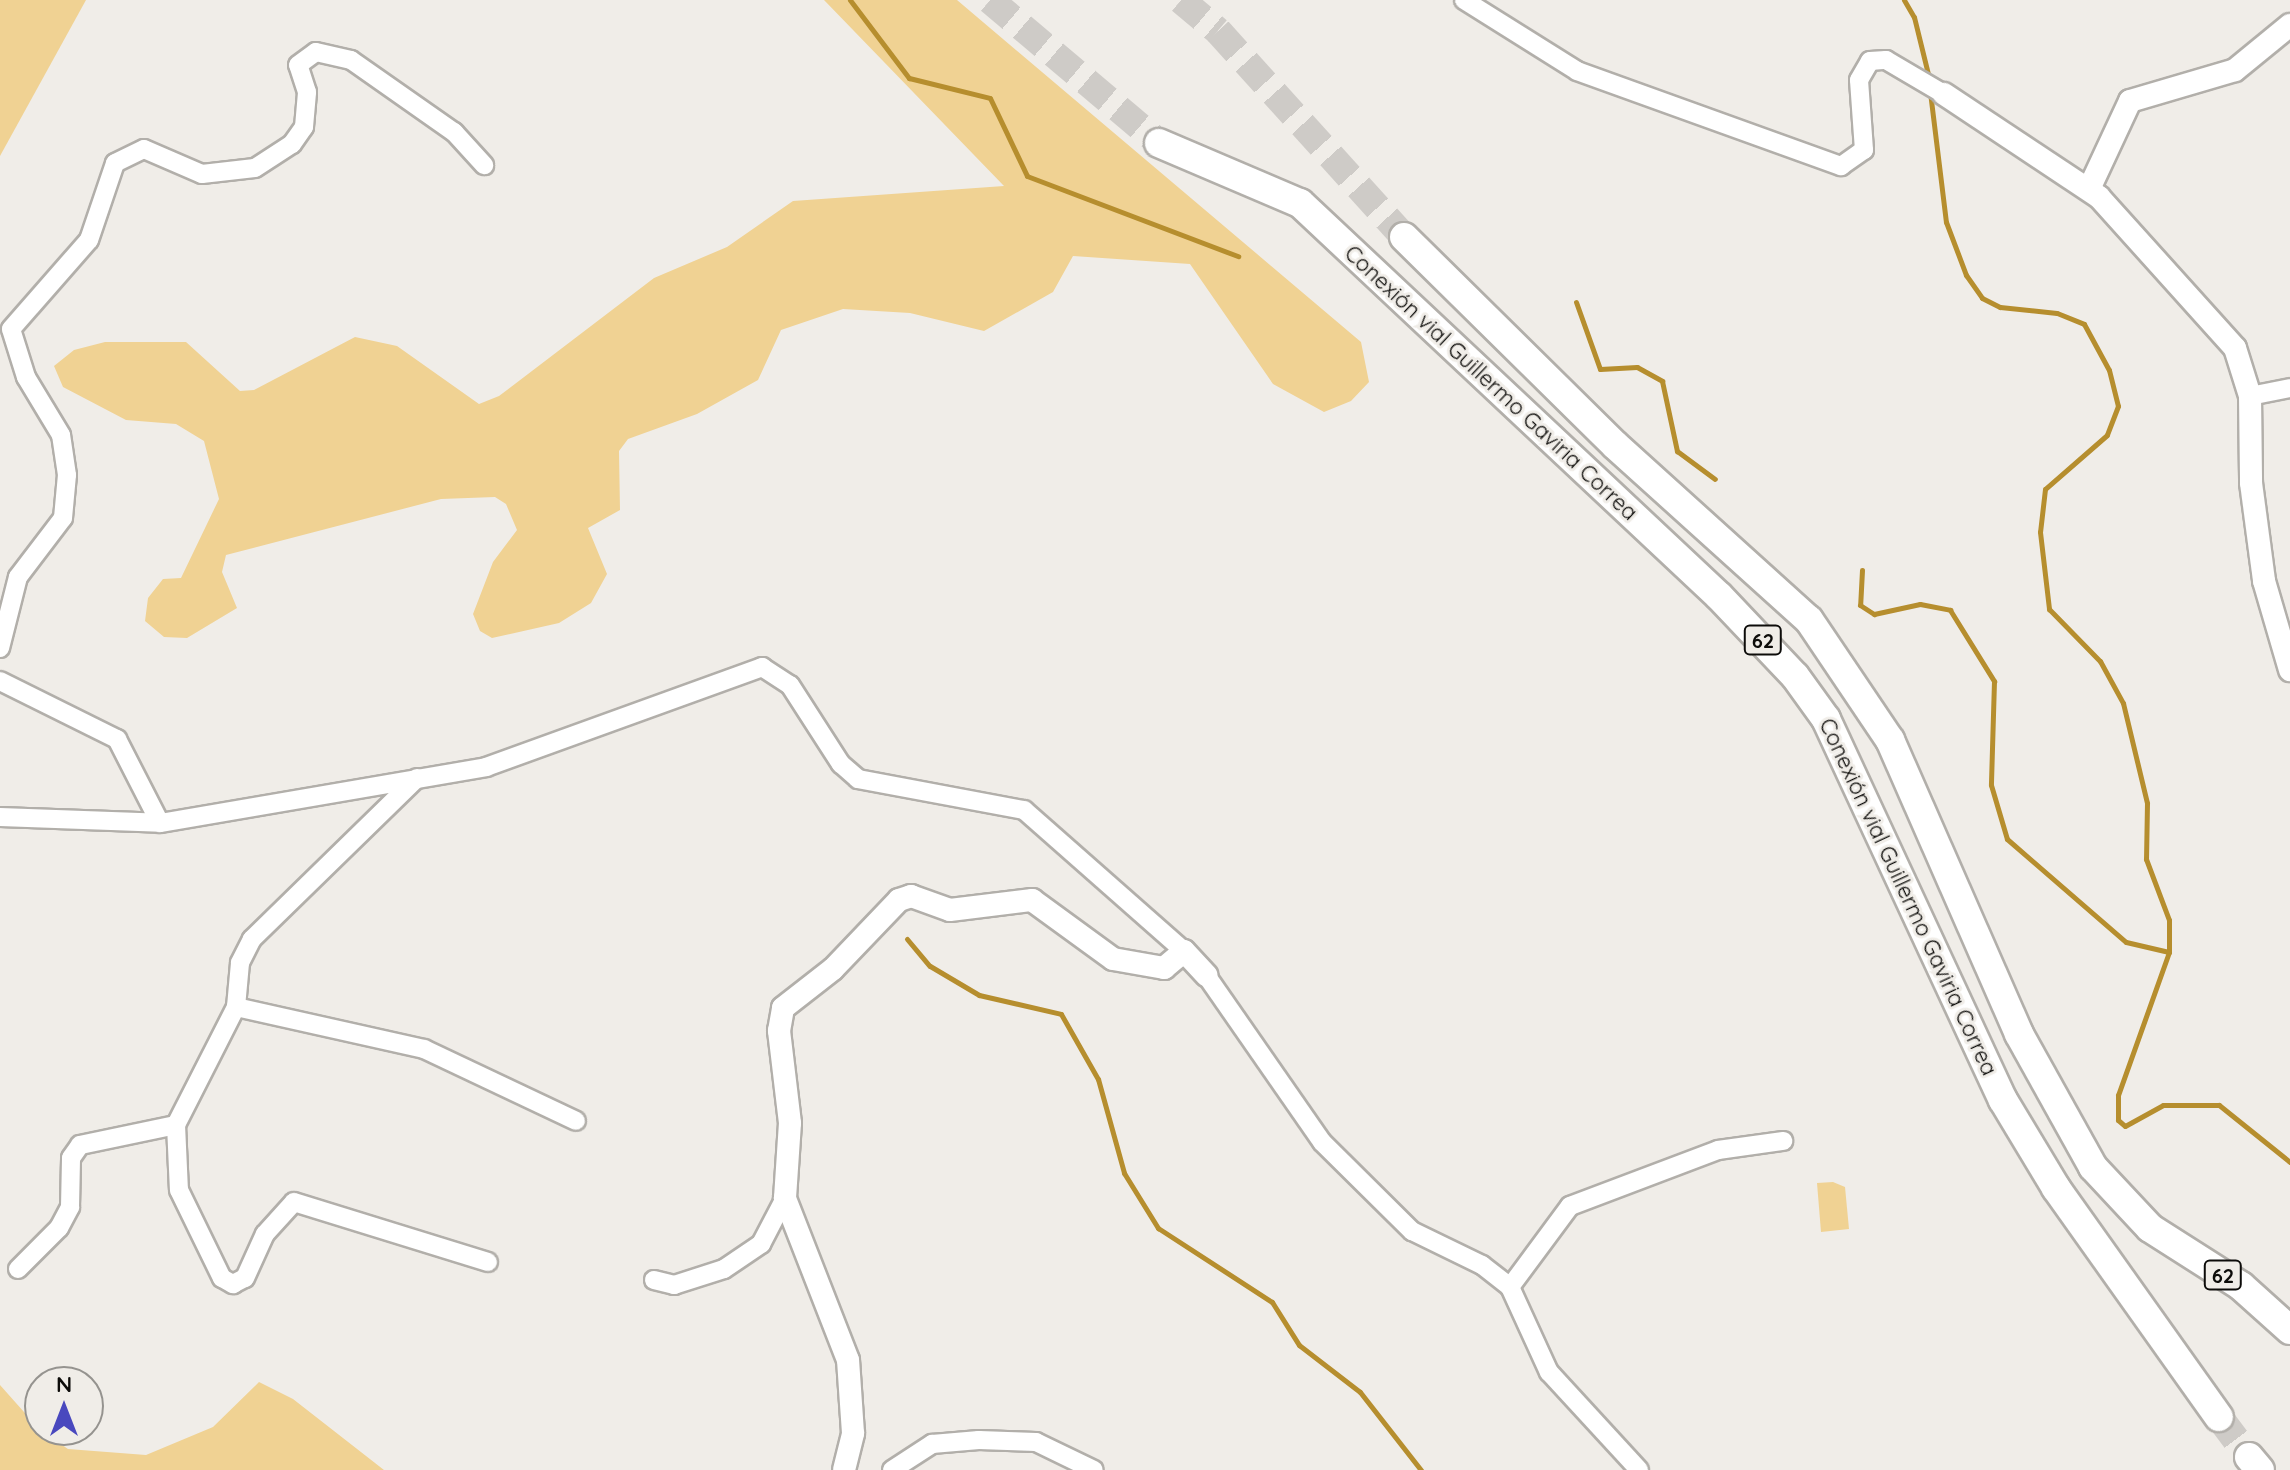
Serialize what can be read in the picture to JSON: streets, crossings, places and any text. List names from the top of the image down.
{
  "streets": {
    "highway": ["Conexión vial Guillermo Gaviria Correa", "62"]
  },
  "north": "top"
}
